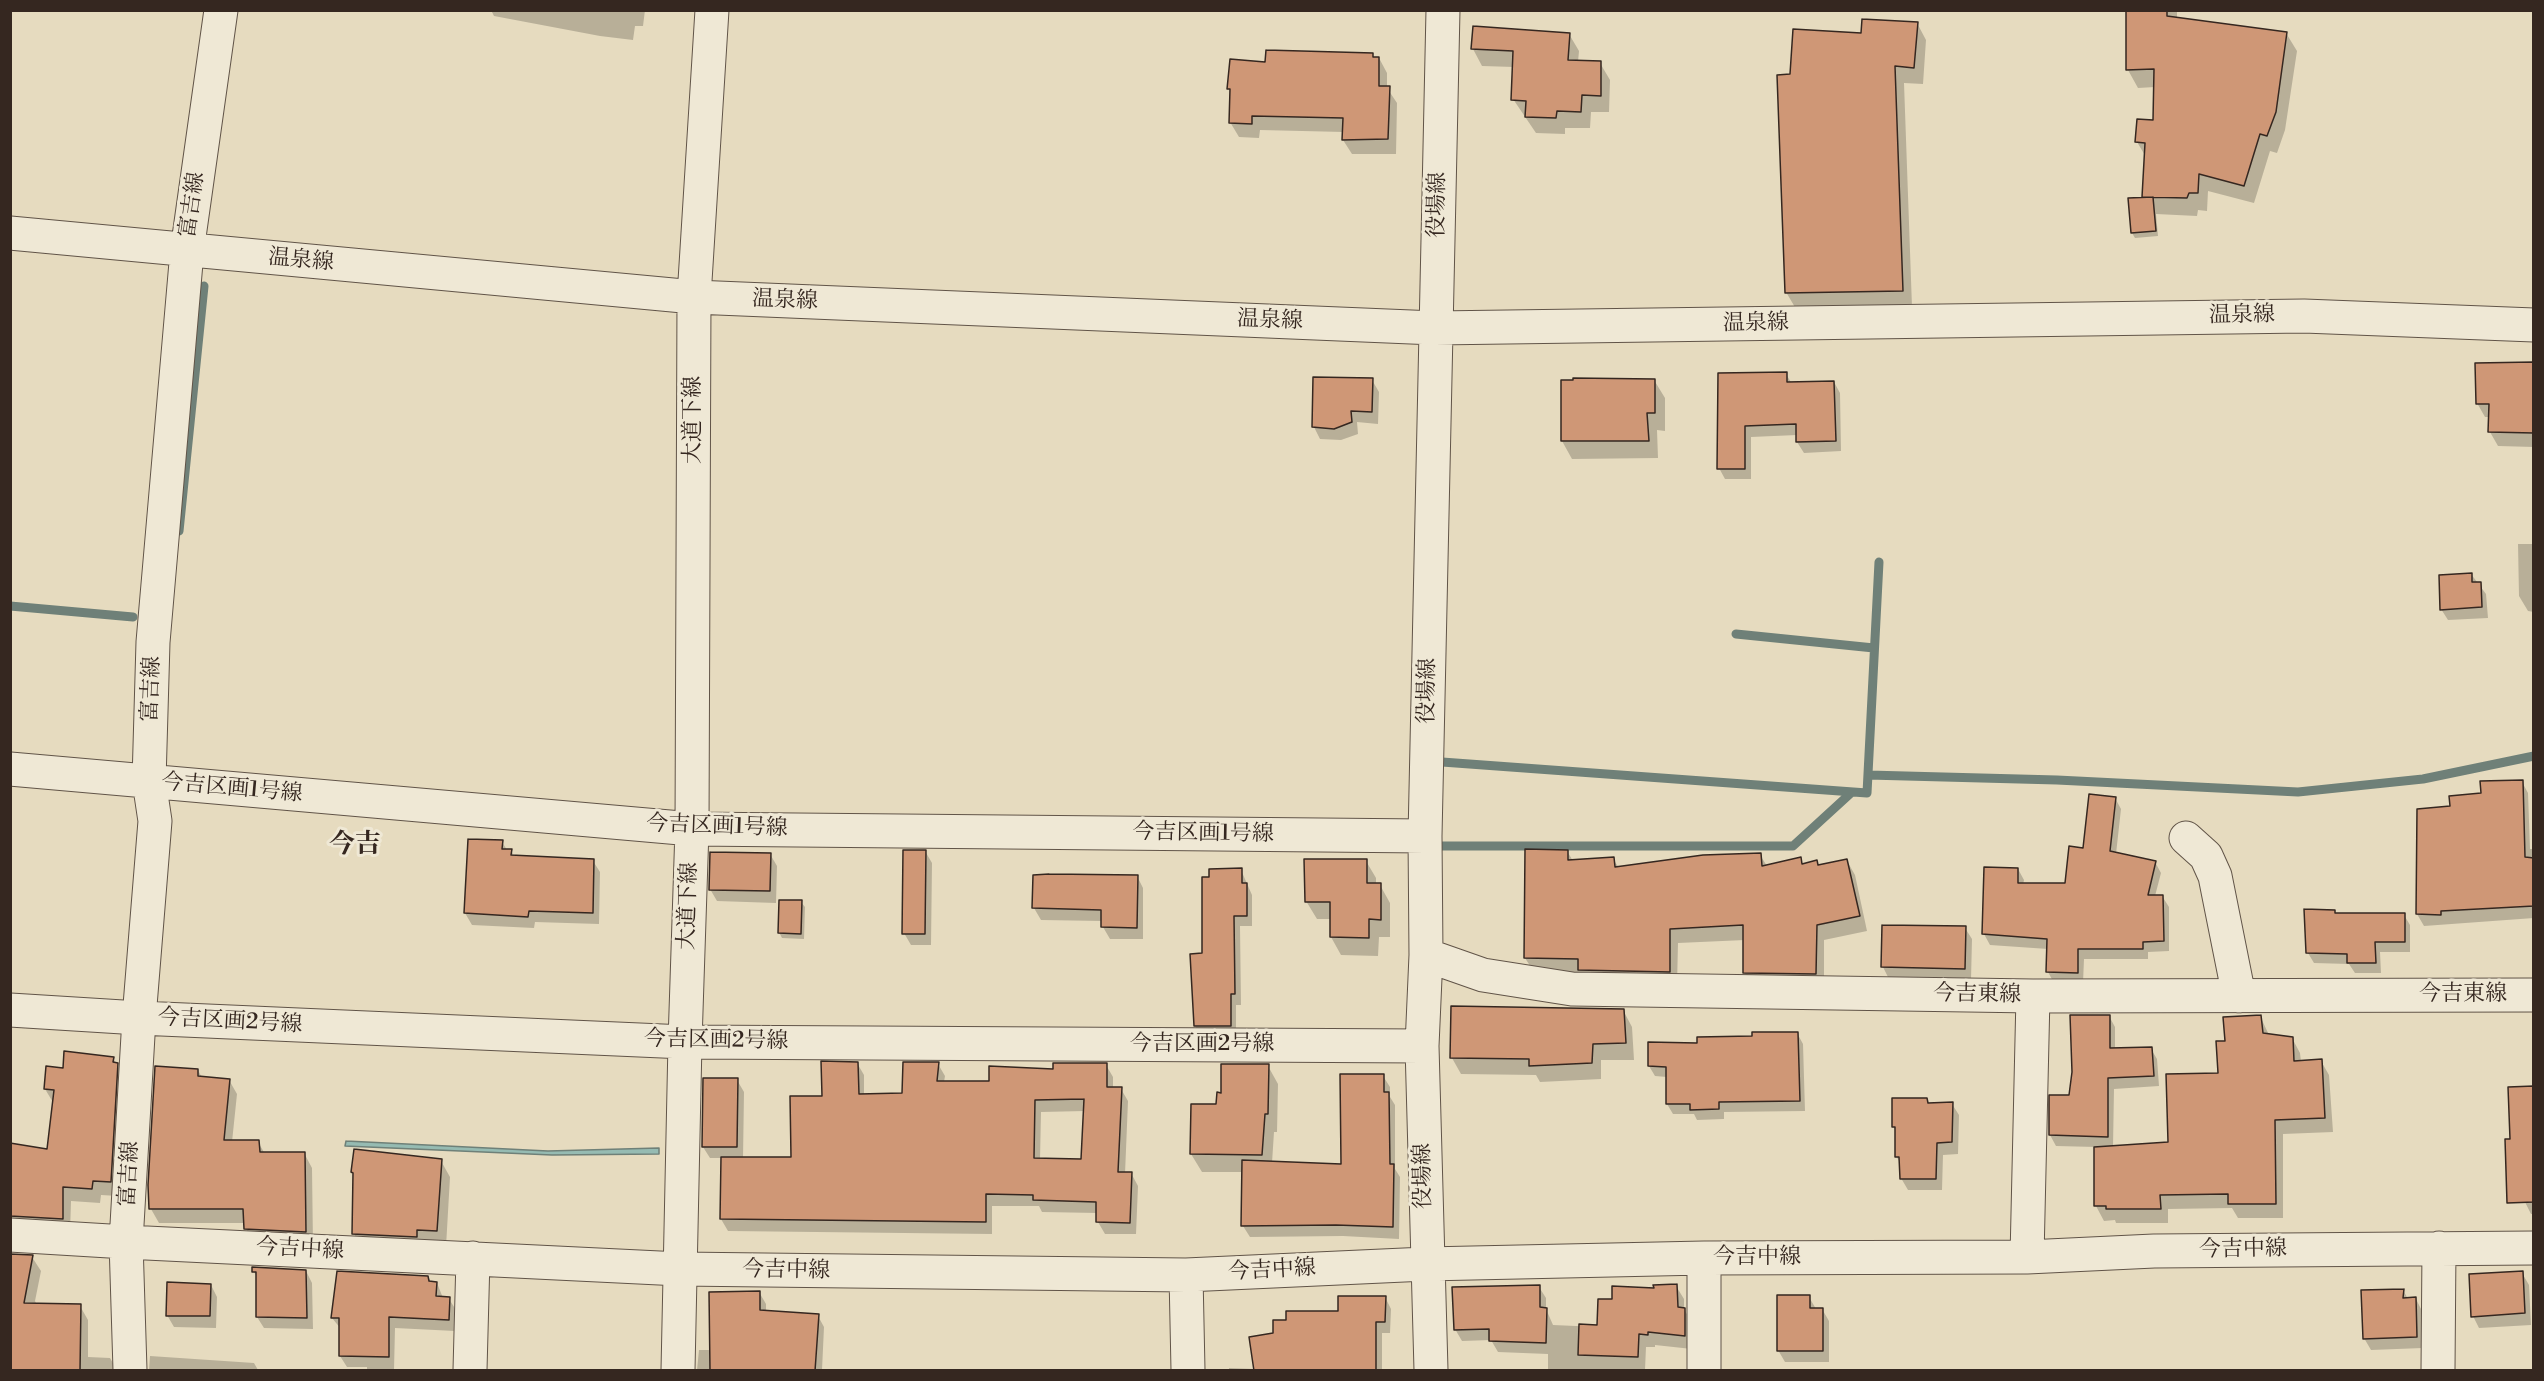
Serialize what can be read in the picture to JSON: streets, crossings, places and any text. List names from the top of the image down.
{
  "streets": {
    "street": [
      "富吉線",
      "役場線",
      "温泉線",
      "大道下線",
      "今吉区画1号線",
      "今吉東線",
      "今吉区画2号線",
      "今吉中線"
    ]
  },
  "crossings": [
    ["富吉線", "温泉線"],
    ["富吉線", "今吉区画1号線"],
    ["富吉線", "今吉区画2号線"],
    ["富吉線", "今吉中線"],
    ["役場線", "温泉線"],
    ["役場線", "今吉区画1号線"],
    ["役場線", "今吉東線"],
    ["役場線", "今吉区画2号線"],
    ["役場線", "今吉中線"],
    ["温泉線", "大道下線"],
    ["大道下線", "今吉区画1号線"],
    ["大道下線", "今吉区画2号線"],
    ["大道下線", "今吉中線"]
  ],
  "districts": ["今吉"]
}
